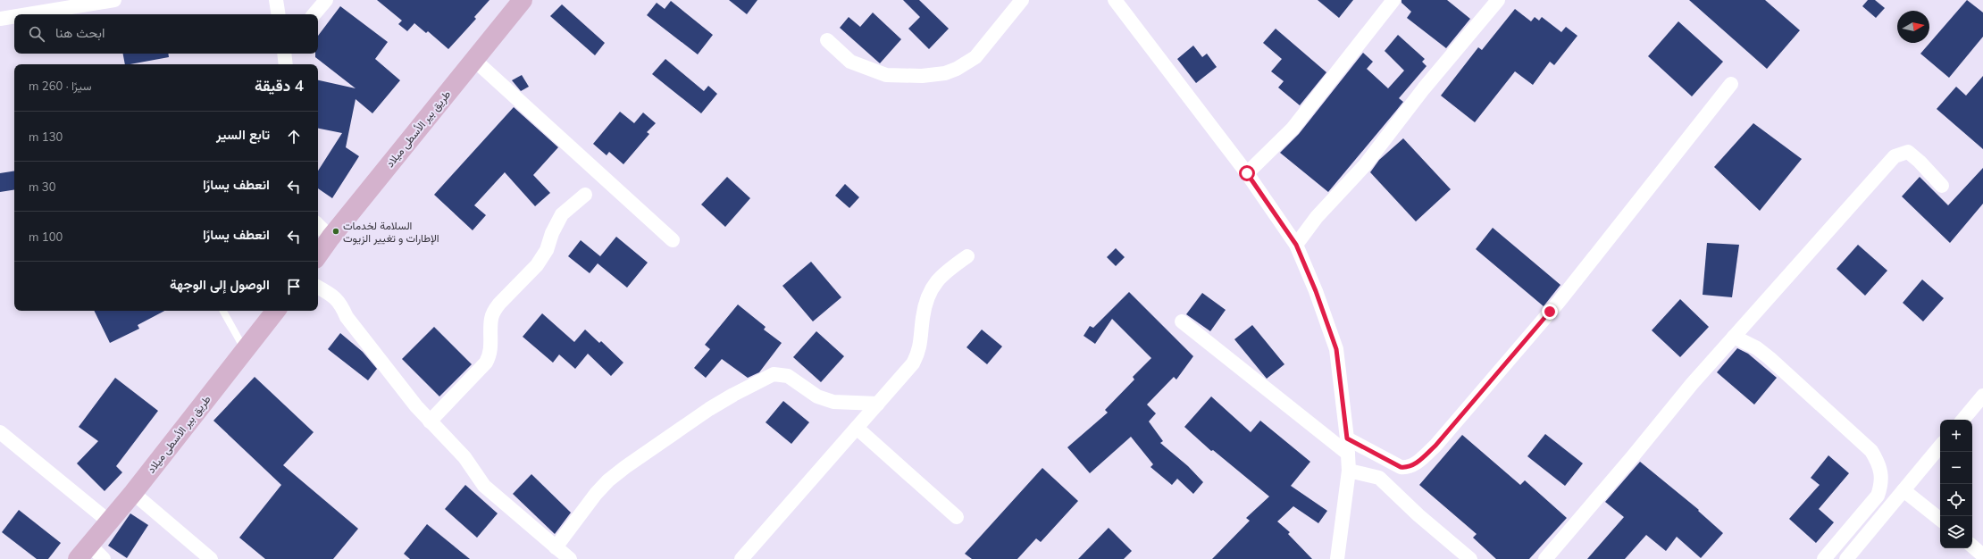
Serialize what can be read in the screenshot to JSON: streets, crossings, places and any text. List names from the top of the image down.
{
  "streets": {
    "main road": ["طريق بير الأسطى ميلاد"]
  },
  "places": ["السلامة لخدمات الإطارات و تغيير الزيوت"],
  "north": "right",
  "page": {
    "search": "ابحث هنا",
    "heading": ["4 دقيقة", "سيرًا · 260 m"],
    "list": [
      ["تابع السير", "130 m"],
      ["انعطف يسارًا", "30 m"],
      ["انعطف يسارًا", "100 m"],
      "الوصول إلى الوجهة"
    ],
    "map_buttons": ["+", "−"]
  }
}
